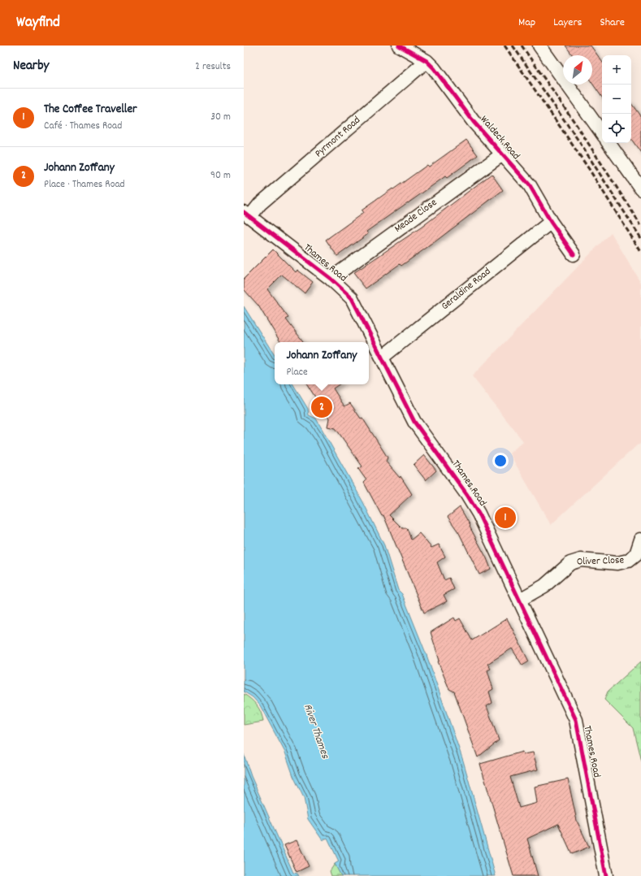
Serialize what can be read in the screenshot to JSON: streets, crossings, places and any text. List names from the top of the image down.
{
  "streets": {
    "street": [
      "Pyrmont Road",
      "Waldeck Road",
      "Meade Close",
      "Thames Road",
      "Geraldine Road",
      "Oliver Close"
    ]
  },
  "crossings": [
    ["Pyrmont Road", "Waldeck Road"],
    ["Pyrmont Road", "Thames Road"],
    ["Waldeck Road", "Meade Close"],
    ["Waldeck Road", "Geraldine Road"],
    ["Meade Close", "Thames Road"],
    ["Thames Road", "Geraldine Road"],
    ["Thames Road", "Oliver Close"]
  ],
  "water": ["River Thames"],
  "north": "top right",
  "page": {
    "header": "Wayfind",
    "nav": ["Map", "Layers", "Share"],
    "heading": ["Nearby", "2 results"],
    "map_buttons": ["+", "−"],
    "list": [
      {
        "mark": "1",
        "name": "The Coffee Traveller",
        "note": "Café · Thames Road",
        "value": "30 m"
      },
      {
        "mark": "2",
        "name": "Johann Zoffany",
        "note": "Place · Thames Road",
        "value": "90 m"
      }
    ],
    "popup": ["Johann Zoffany", "Place"],
    "pins": ["2", "1"]
  }
}
